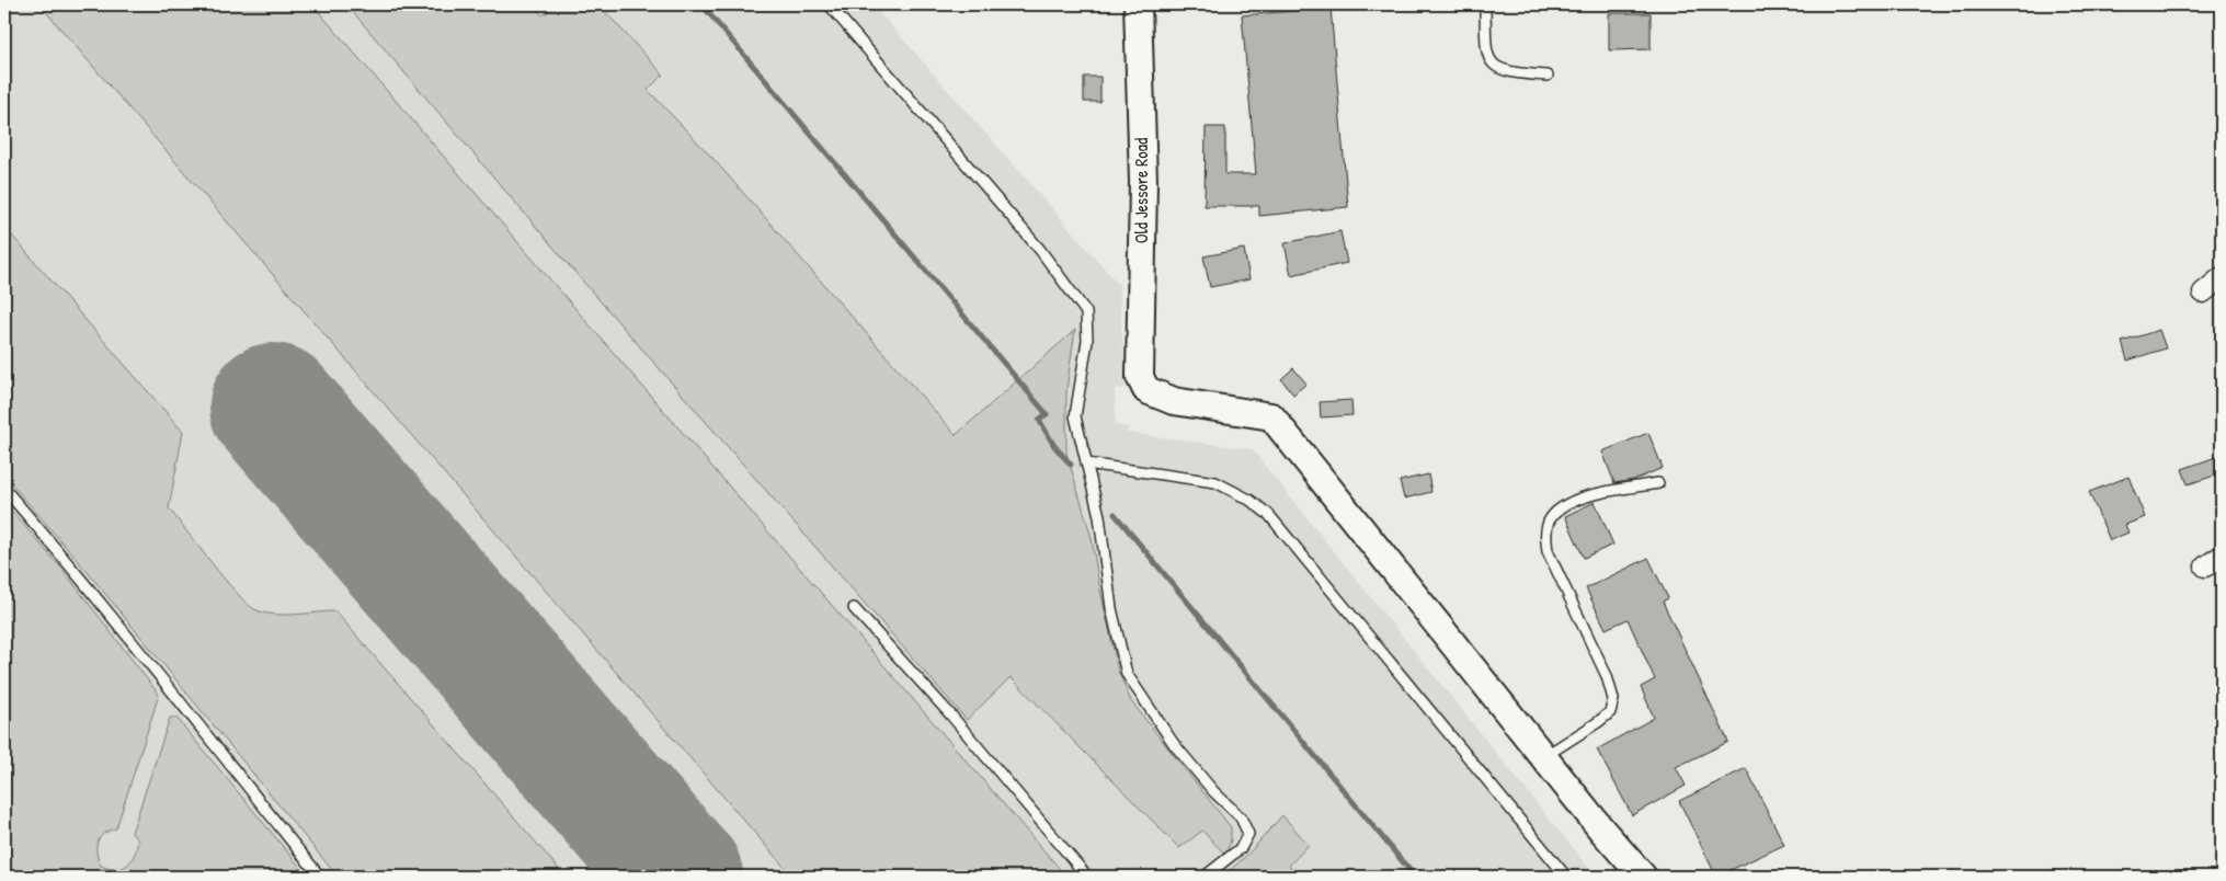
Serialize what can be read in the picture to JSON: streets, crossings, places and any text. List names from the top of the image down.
{
  "streets": {
    "street": ["Old Jessore Road"]
  }
}
